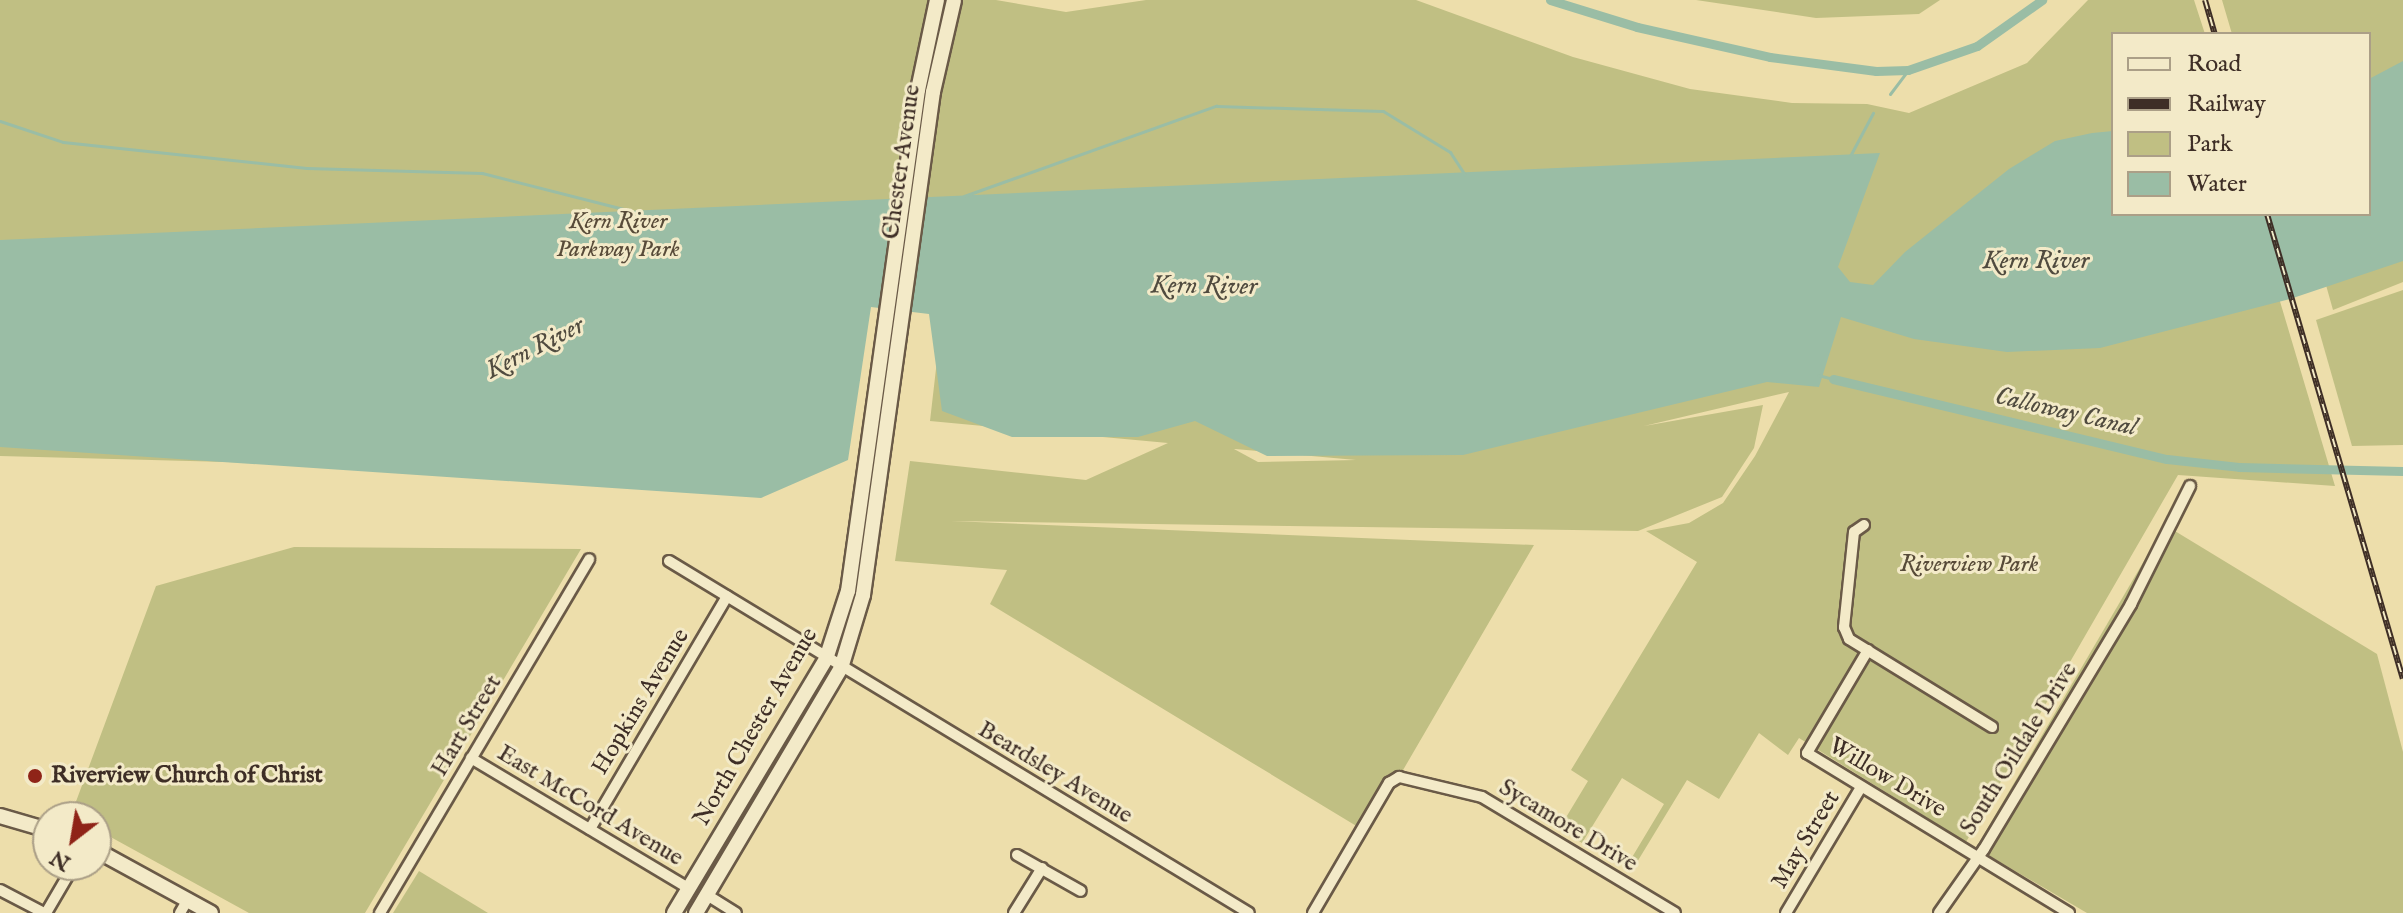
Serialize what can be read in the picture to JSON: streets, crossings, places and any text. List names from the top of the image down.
{
  "streets": {
    "main road": ["Chester Avenue", "North Chester Avenue"],
    "street": [
      "Hopkins Avenue",
      "Hart Street",
      "South Oildale Drive",
      "Beardsley Avenue",
      "Willow Drive",
      "East McCord Avenue",
      "Sycamore Drive",
      "May Street"
    ]
  },
  "crossings": [
    ["Chester Avenue", "North Chester Avenue"],
    ["Hopkins Avenue", "Beardsley Avenue"],
    ["Hopkins Avenue", "East McCord Avenue"],
    ["Hart Street", "East McCord Avenue"],
    ["North Chester Avenue", "Beardsley Avenue"],
    ["North Chester Avenue", "East McCord Avenue"],
    ["South Oildale Drive", "Willow Drive"],
    ["Willow Drive", "May Street"]
  ],
  "water": ["Kern River", "Calloway Canal"],
  "parks": ["Kern River Parkway Park", "Riverview Park"],
  "places": ["Riverview Church of Christ"],
  "legend": [
    "Road",
    "Railway",
    "Park",
    "Water"
  ],
  "north": "bottom left"
}
